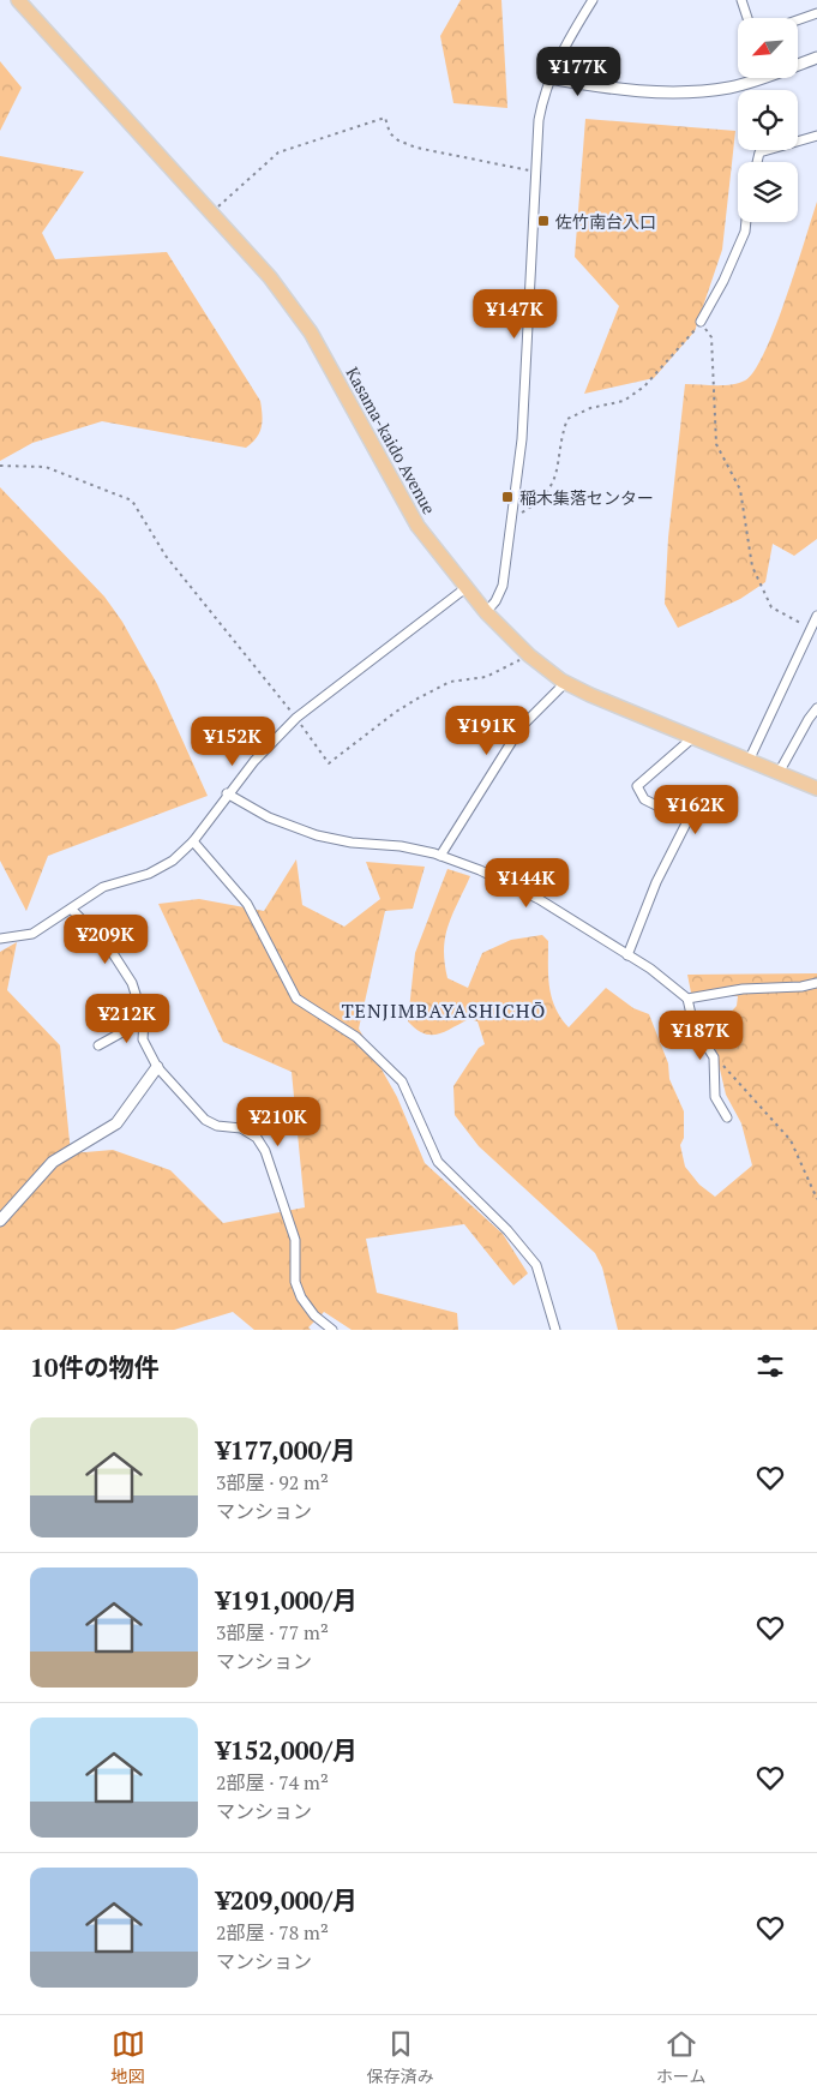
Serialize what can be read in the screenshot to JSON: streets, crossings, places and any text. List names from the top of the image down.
{
  "streets": {
    "main road": ["Kasama-kaido Avenue"]
  },
  "districts": ["TENJIMBAYASHICHŌ"],
  "places": {
    "transit": ["佐竹南台入口", "稲木集落センター"]
  },
  "north": "bottom left",
  "page": {
    "price": [
      "¥177K",
      "¥147K",
      "¥191K",
      "¥152K",
      "¥162K",
      "¥144K",
      "¥209K",
      "¥212K",
      "¥187K",
      "¥210K"
    ],
    "heading": "10件の物件",
    "list": [
      {
        "name": "¥177,000/月",
        "note": "3部屋 · 92 m² · マンション"
      },
      {
        "name": "¥191,000/月",
        "note": "3部屋 · 77 m² · マンション"
      },
      {
        "name": "¥152,000/月",
        "note": "2部屋 · 74 m² · マンション"
      },
      {
        "name": "¥209,000/月",
        "note": "2部屋 · 78 m² · マンション"
      }
    ],
    "tabs": ["地図", "保存済み", "ホーム"]
  }
}
